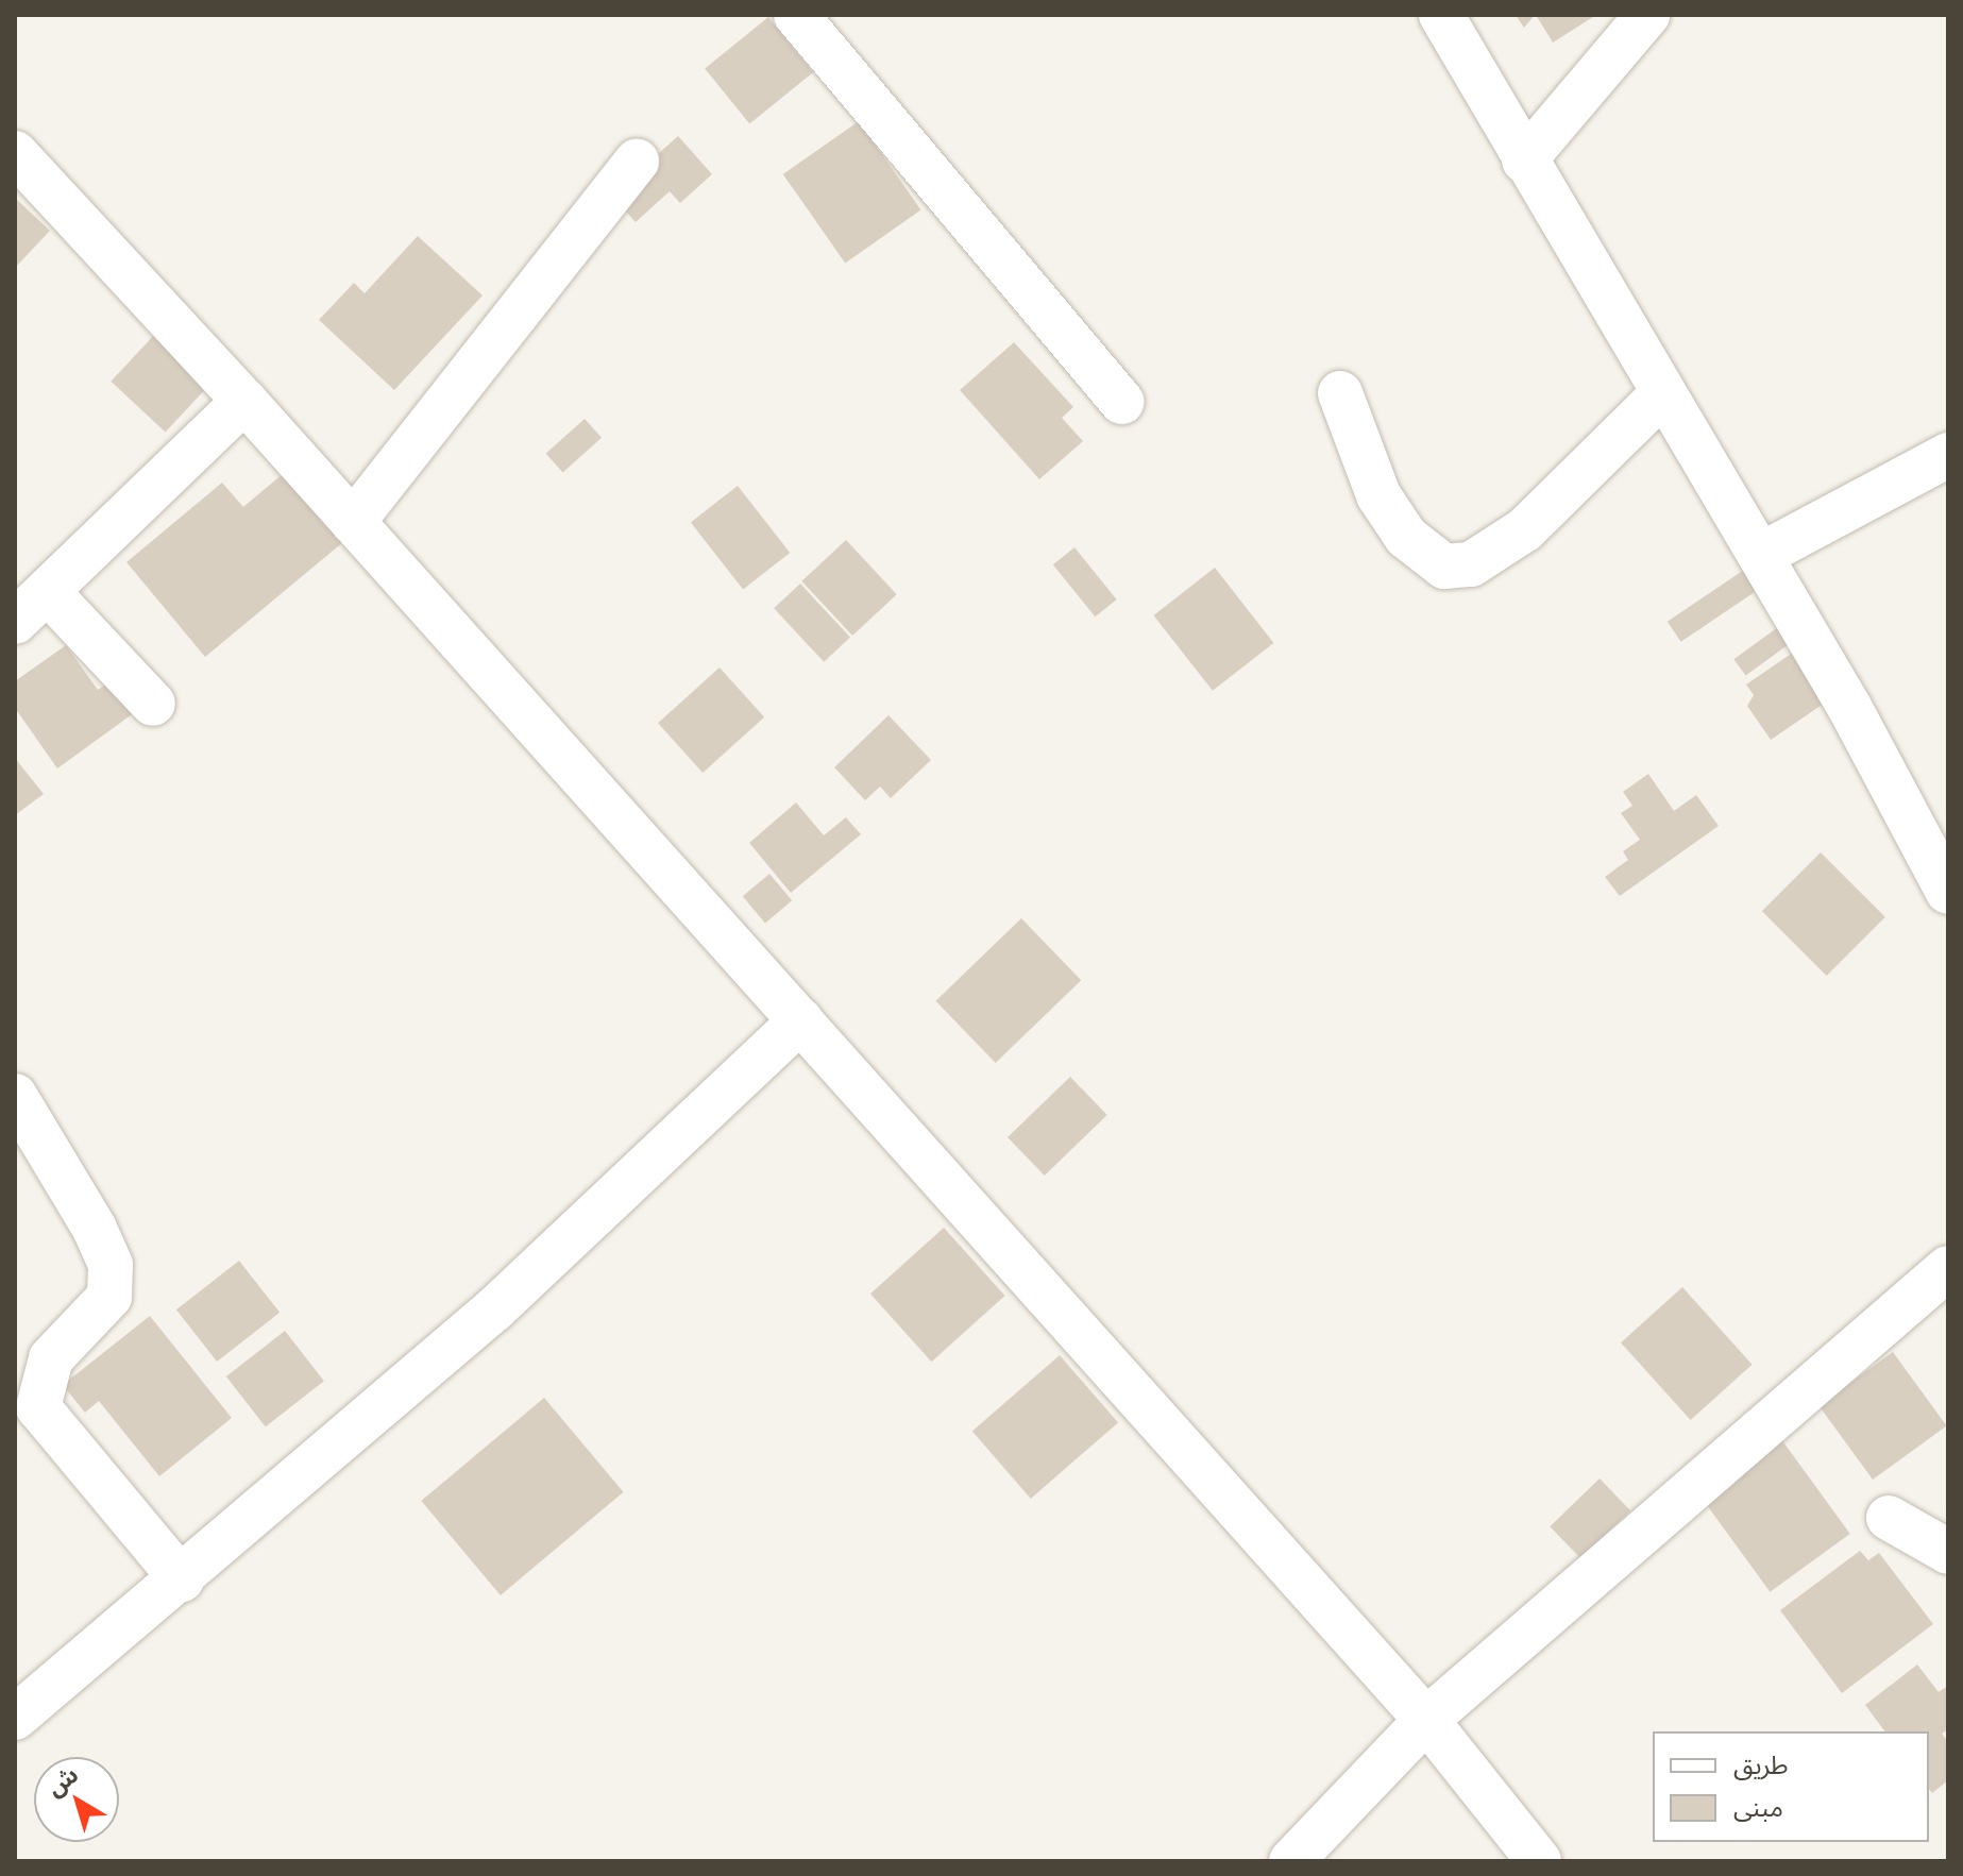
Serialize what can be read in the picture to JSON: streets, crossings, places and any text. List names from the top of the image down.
{
  "legend": ["طريق", "مبنى"],
  "north": "top left"
}
